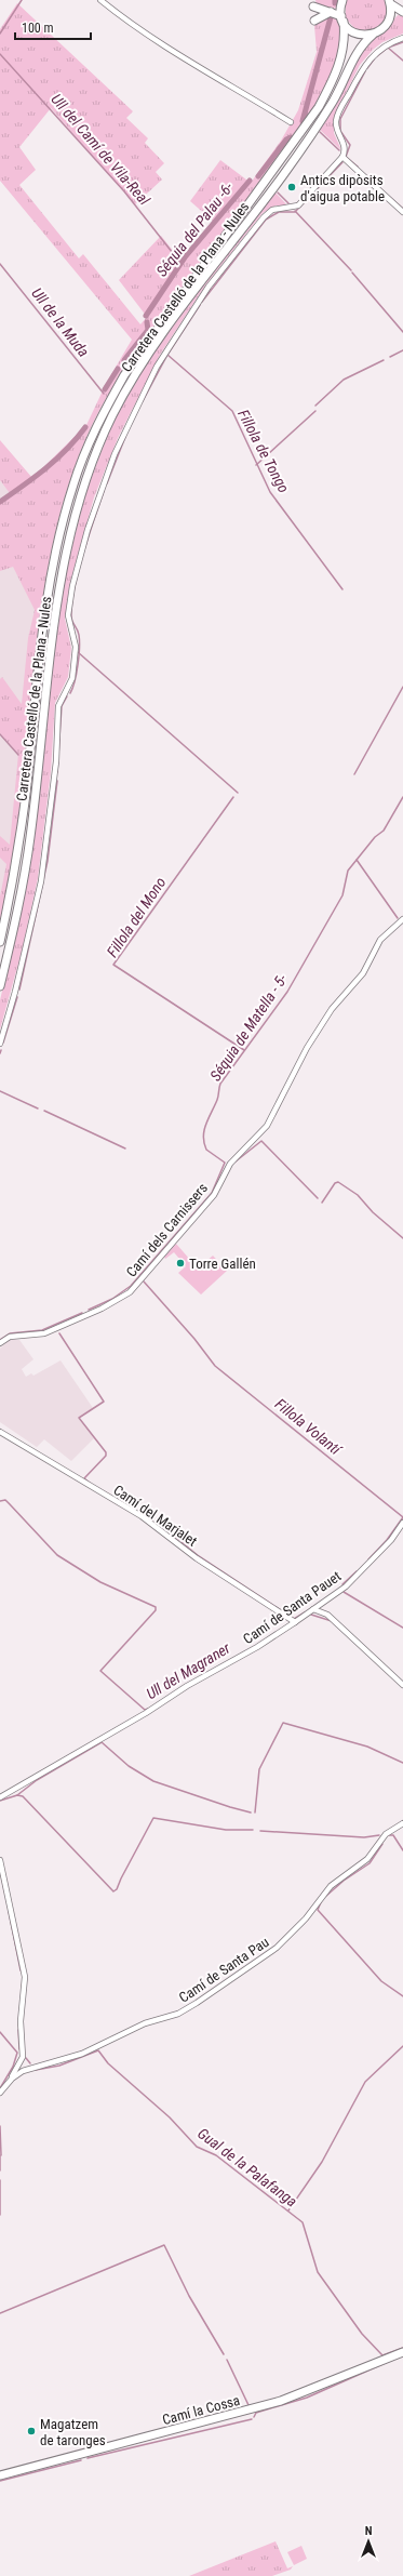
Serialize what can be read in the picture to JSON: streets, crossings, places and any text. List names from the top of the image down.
{
  "streets": {
    "main road": ["Carretera Castelló de la Plana - Nules", "Camí la Cossa"],
    "street": [
      "Camí dels Carnissers",
      "Camí del Marjalet",
      "Camí de Santa Pauet",
      "Camí de Santa Pau"
    ]
  },
  "crossings": [
    ["Camí del Marjalet", "Camí de Santa Pauet"]
  ],
  "water": [
    "Ull del Camí de Vila-Real",
    "Séquia del Palau -6-",
    "Ull de la Muda",
    "Fillola de Tongo",
    "Fillola del Mono",
    "Séquia de Matella - 5-",
    "Fillola Volantí",
    "Ull del Magraner",
    "Gual de la Palafanga"
  ],
  "places": ["Antics dipòsits d'aigua potable", "Torre Gallén", "Magatzem de taronges"],
  "scale_bar": "100 m",
  "north": "top"
}
